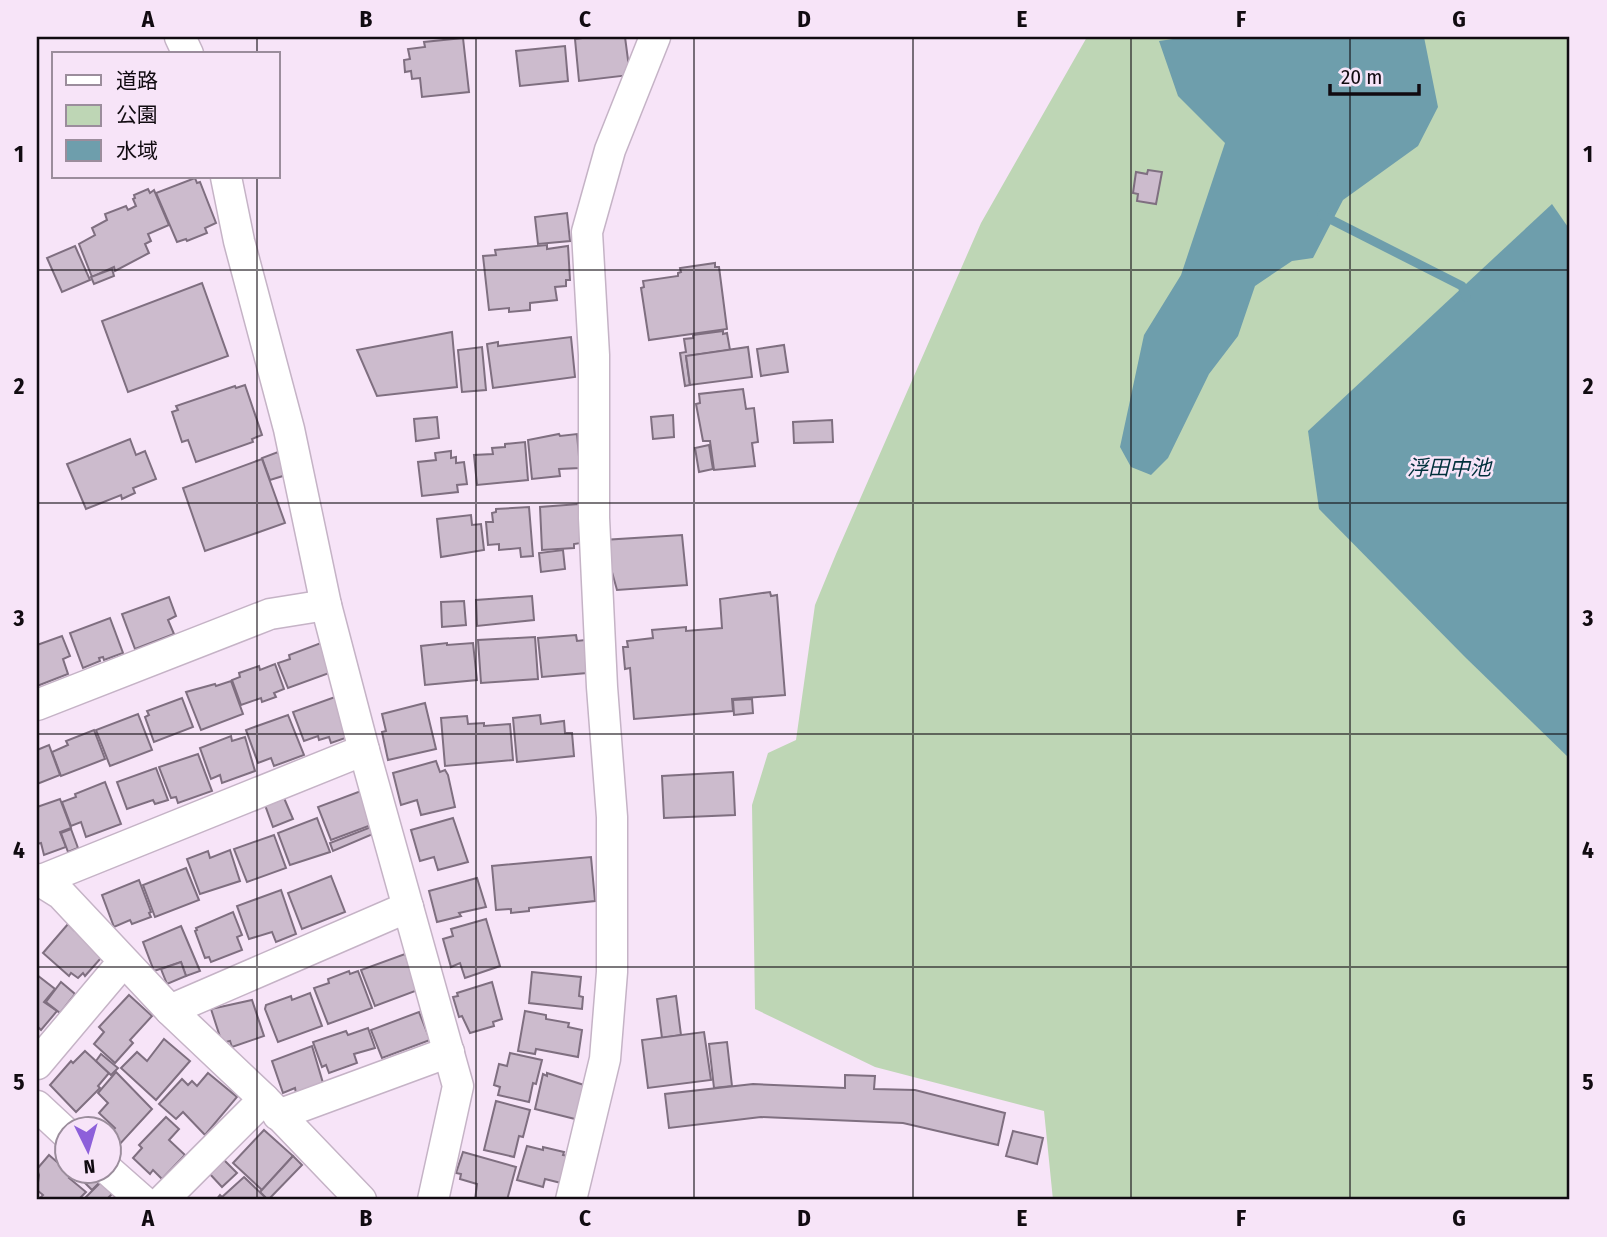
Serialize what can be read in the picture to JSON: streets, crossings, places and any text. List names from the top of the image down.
{
  "water": ["浮田中池"],
  "legend": ["道路", "公園", "水域"],
  "scale_bar": "20 m",
  "north": "bottom",
  "grid": {
    "columns": [
      "A",
      "B",
      "C",
      "D",
      "E",
      "F",
      "G"
    ],
    "rows": [
      "1",
      "2",
      "3",
      "4",
      "5"
    ]
  }
}
